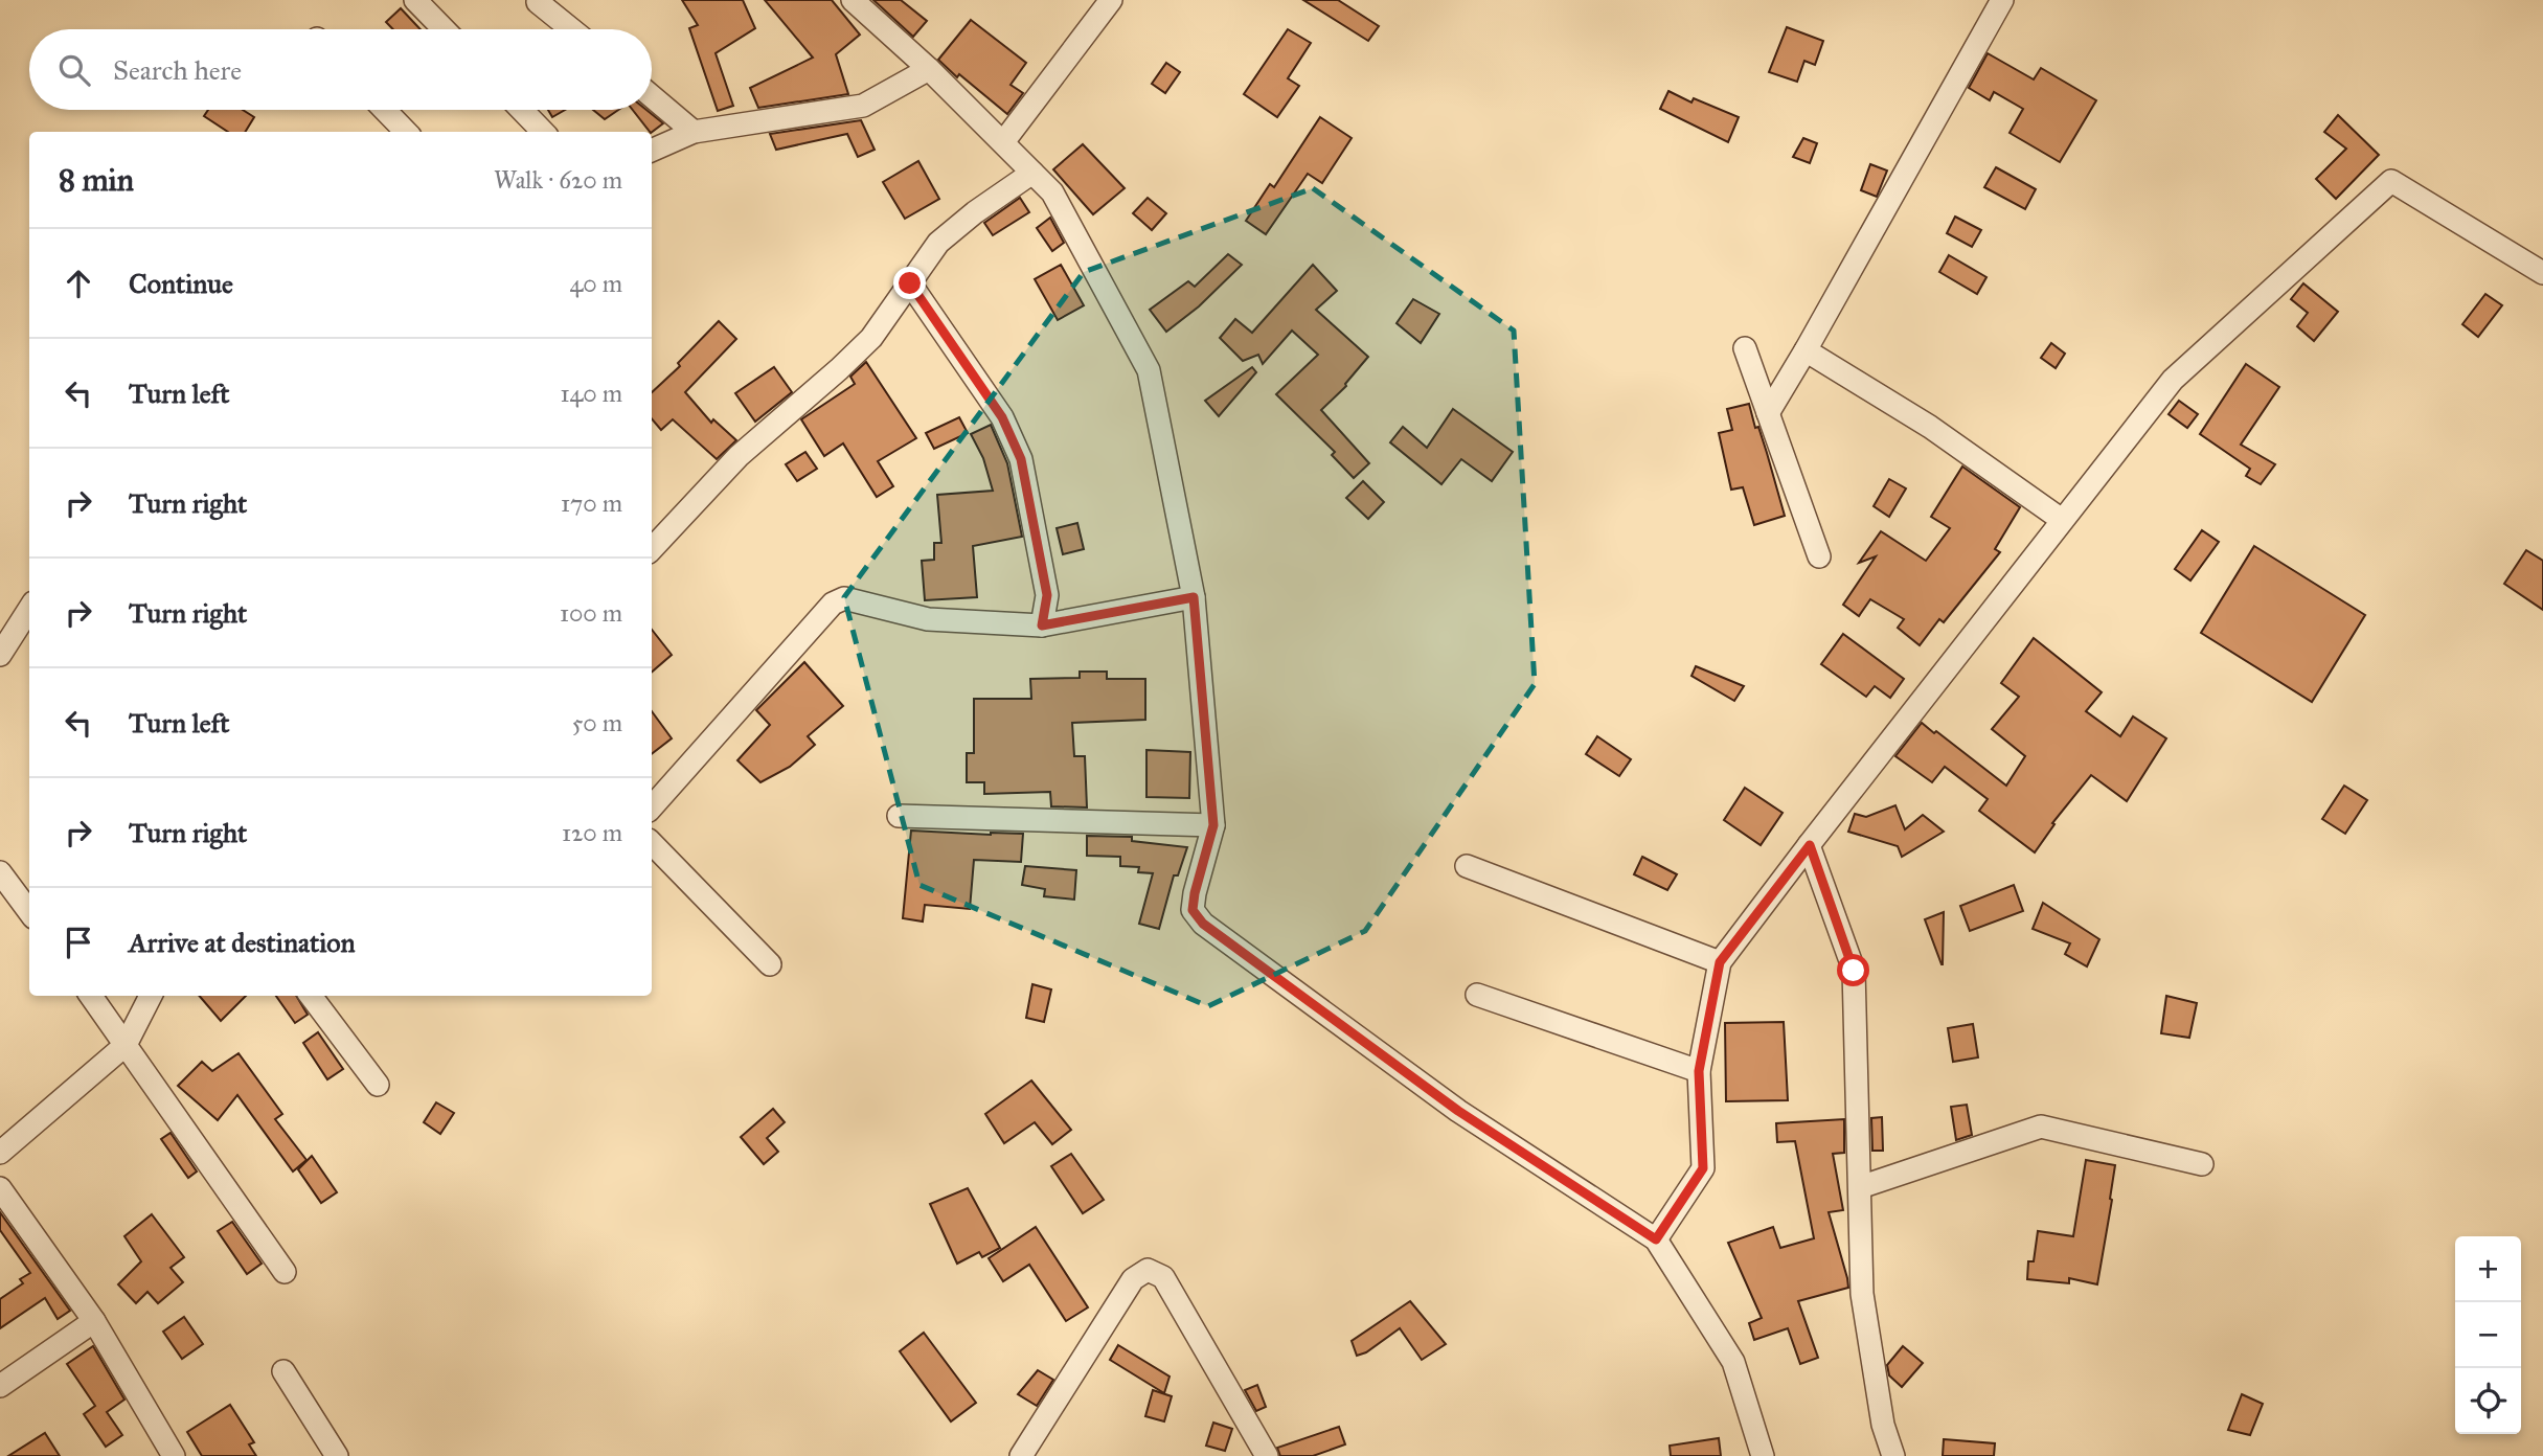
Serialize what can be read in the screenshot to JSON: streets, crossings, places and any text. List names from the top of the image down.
{
  "page": {
    "search": "Search here",
    "heading": ["8 min", "Walk · 620 m"],
    "list": [
      ["Continue", "40 m"],
      ["Turn left", "140 m"],
      ["Turn right", "170 m"],
      ["Turn right", "100 m"],
      ["Turn left", "50 m"],
      ["Turn right", "120 m"],
      "Arrive at destination"
    ],
    "map_buttons": ["+", "−"]
  }
}
